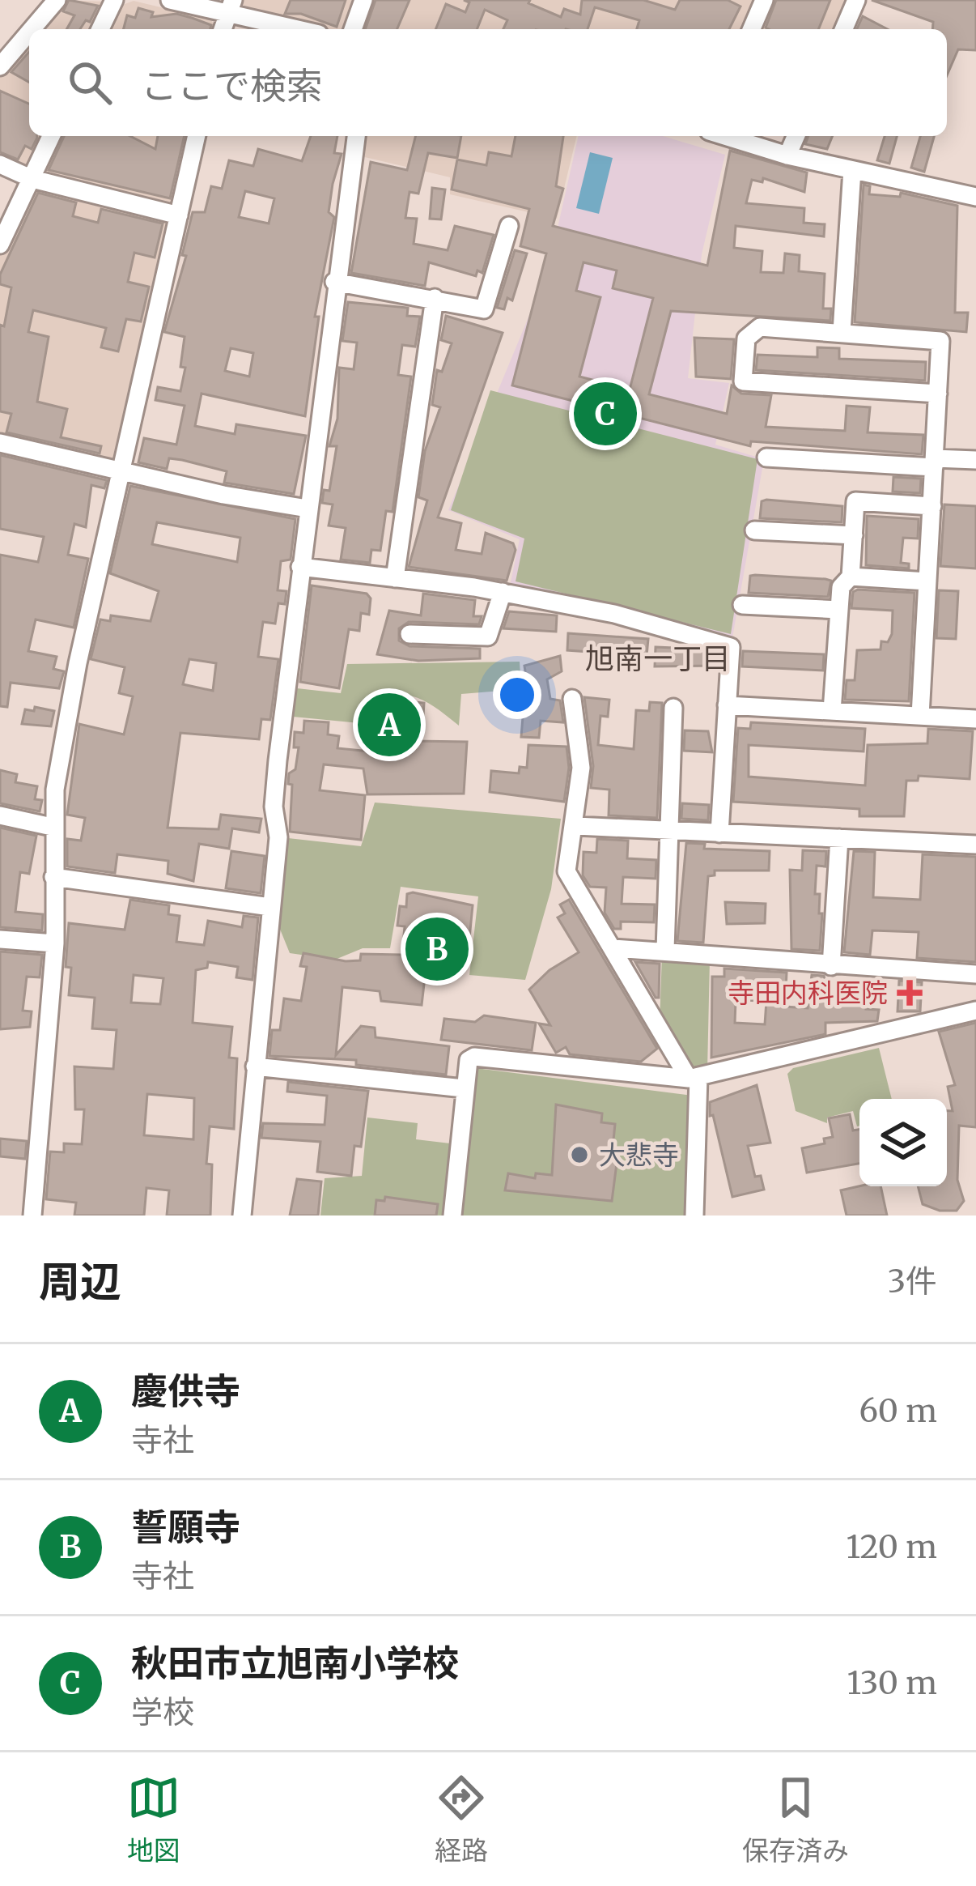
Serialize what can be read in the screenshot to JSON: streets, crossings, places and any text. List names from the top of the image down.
{
  "districts": ["旭南一丁目"],
  "places": {
    "health": ["寺田内科医院"],
    "other": ["大悲寺"]
  },
  "page": {
    "search": "ここで検索",
    "pins": ["C", "A", "B"],
    "heading": ["周辺", "3件"],
    "list": [
      {
        "mark": "A",
        "name": "慶供寺",
        "note": "寺社",
        "value": "60 m"
      },
      {
        "mark": "B",
        "name": "誓願寺",
        "note": "寺社",
        "value": "120 m"
      },
      {
        "mark": "C",
        "name": "秋田市立旭南小学校",
        "note": "学校",
        "value": "130 m"
      }
    ],
    "nav": ["地図", "経路", "保存済み"]
  }
}
